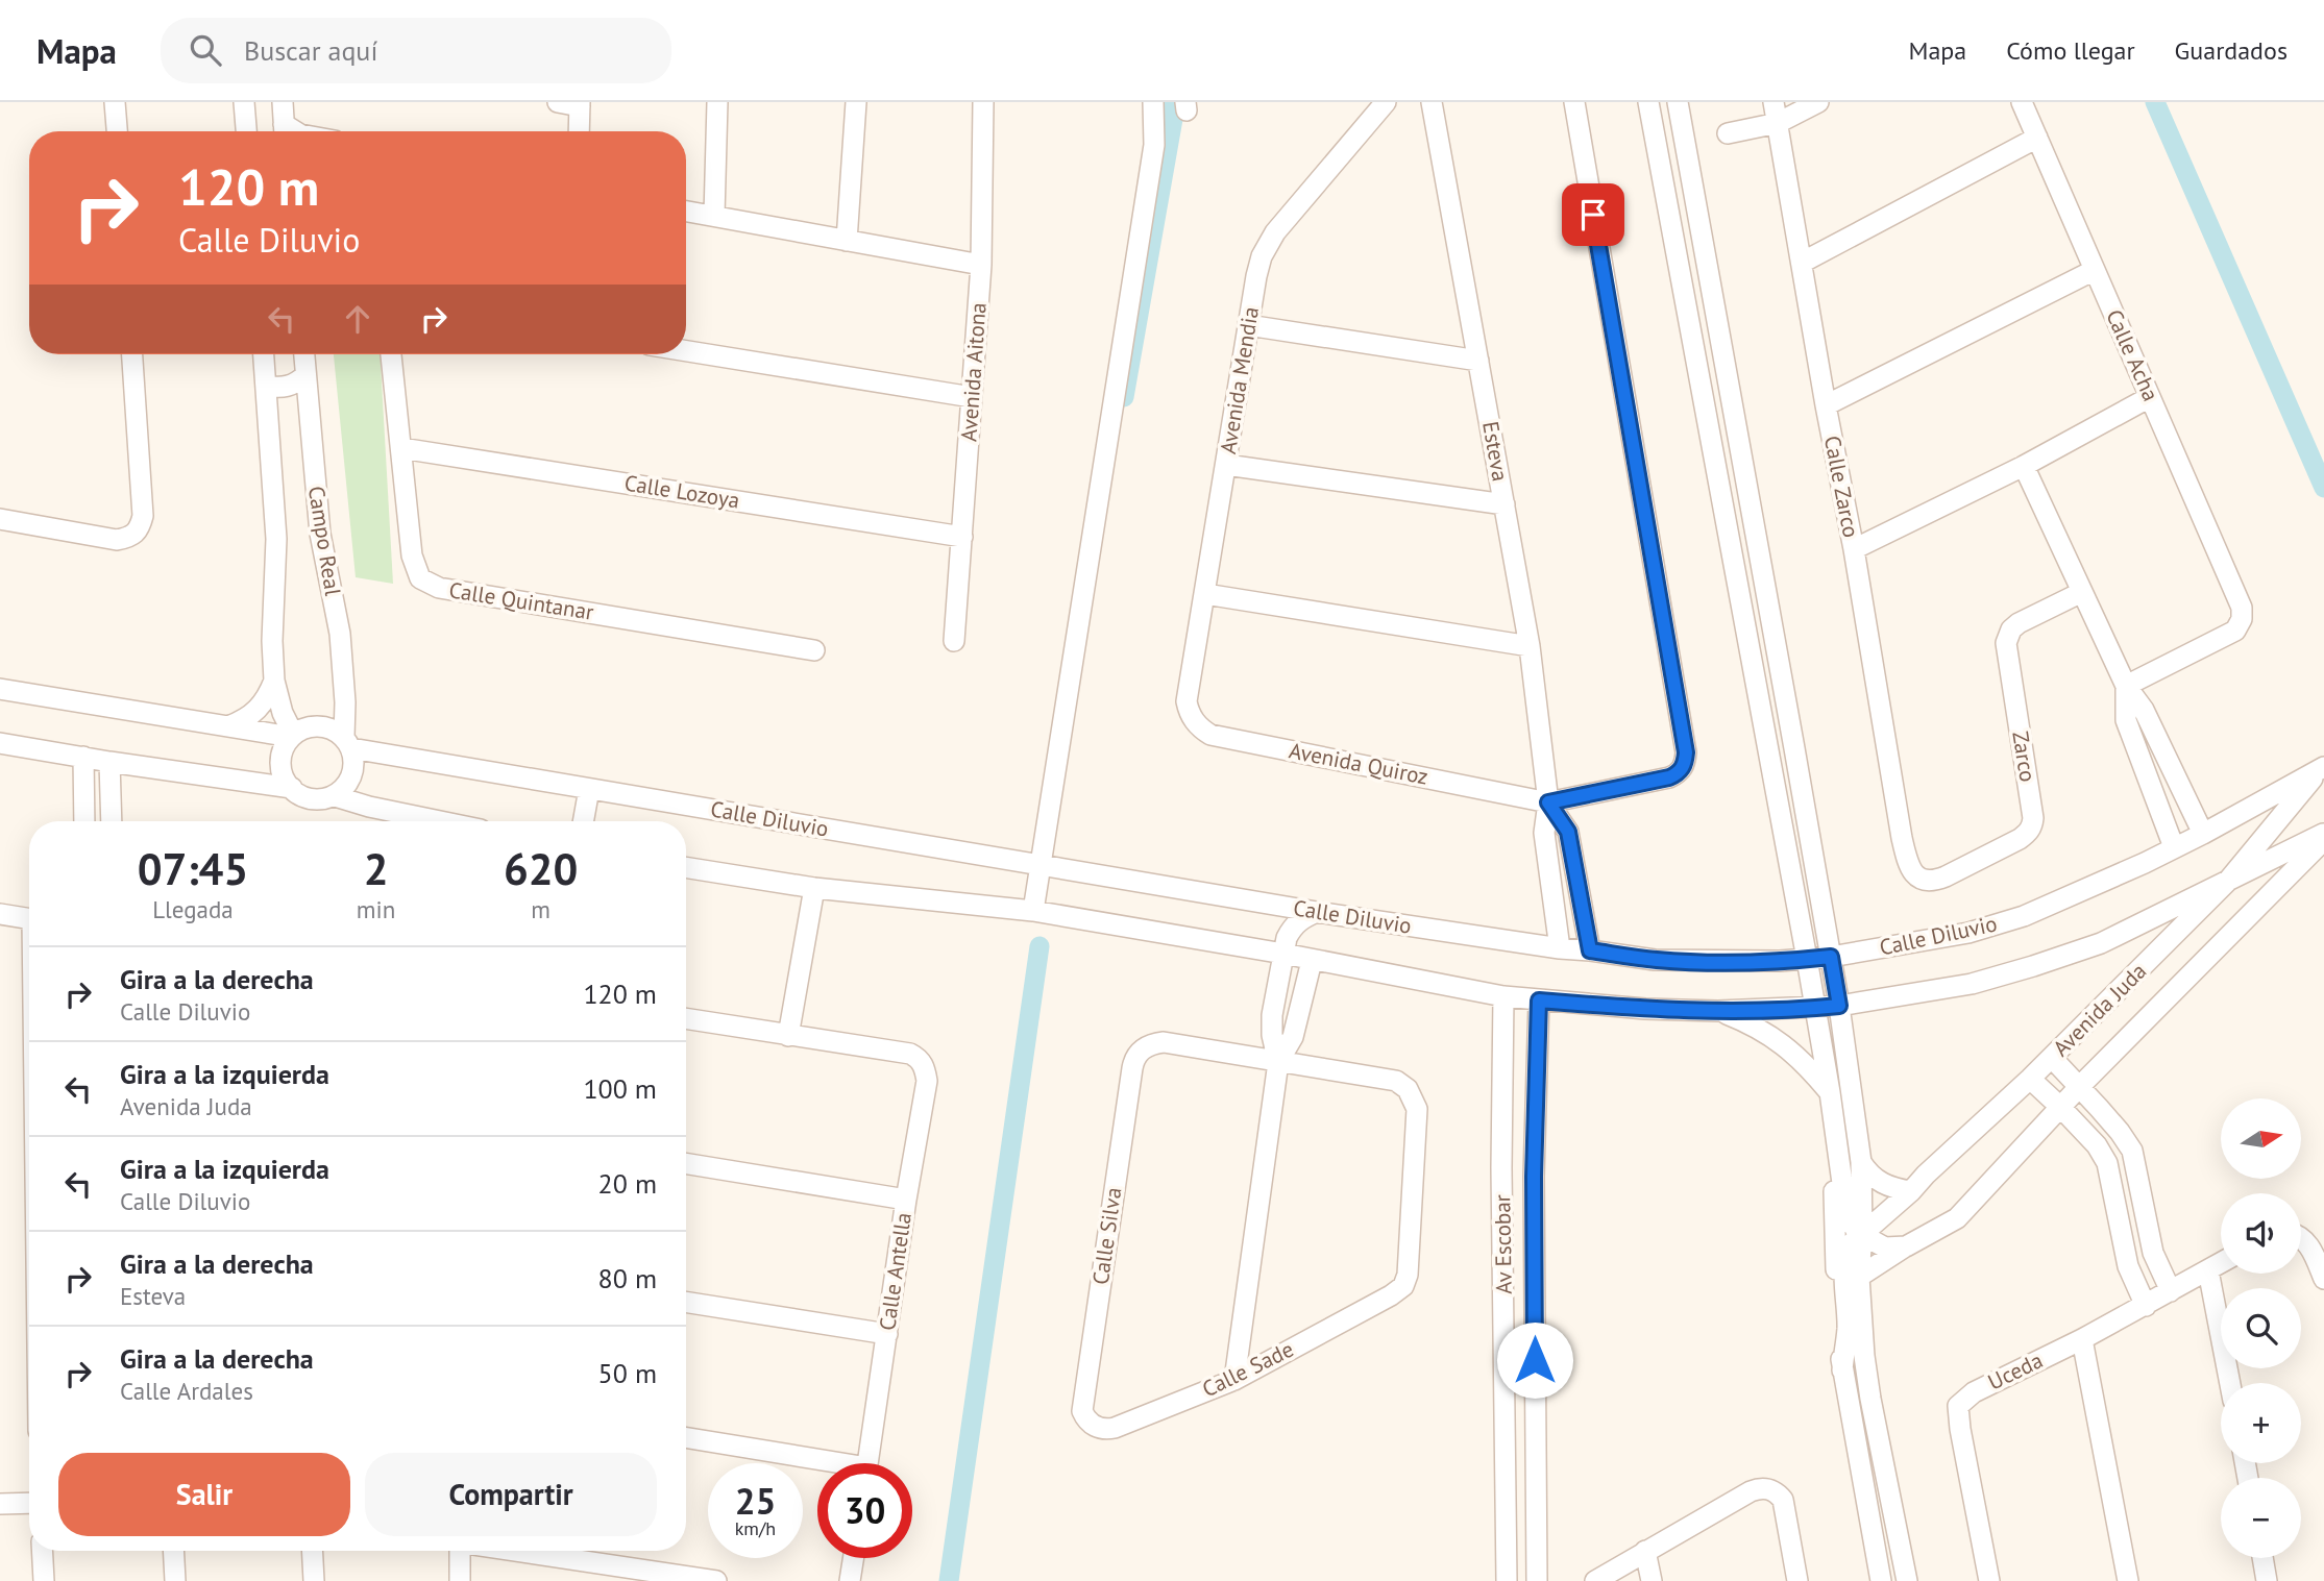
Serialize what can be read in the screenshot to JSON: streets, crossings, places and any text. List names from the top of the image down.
{
  "streets": {
    "street": [
      "Calle Acha",
      "Avenida Aitona",
      "Avenida Mendia",
      "Esteva",
      "Calle Zarco",
      "Calle Lozoya",
      "Campo Real",
      "Calle Quintanar",
      "Zarco",
      "Avenida Quiroz",
      "Calle Diluvio",
      "Avenida Juda",
      "Calle Silva",
      "Av Escobar",
      "Calle Antella",
      "Calle Sade",
      "Uceda"
    ]
  },
  "crossings": [
    ["Avenida Aitona", "Calle Lozoya"],
    ["Avenida Mendia", "Avenida Quiroz"],
    ["Esteva", "Avenida Quiroz"],
    ["Esteva", "Calle Diluvio"],
    ["Calle Zarco", "Zarco"],
    ["Calle Lozoya", "Calle Quintanar"],
    ["Campo Real", "Calle Diluvio"],
    ["Calle Diluvio", "Avenida Juda"],
    ["Calle Silva", "Calle Sade"]
  ],
  "north": "right",
  "page": {
    "header": "Mapa",
    "search": "Buscar aquí",
    "nav": ["Mapa", "Cómo llegar", "Guardados"],
    "turn": ["120 m", "Calle Diluvio"],
    "eta": [
      "07:45",
      "Llegada",
      "2",
      "min",
      "620",
      "m"
    ],
    "list": [
      {
        "name": "Gira a la derecha",
        "note": "Calle Diluvio",
        "value": "120 m"
      },
      {
        "name": "Gira a la izquierda",
        "note": "Avenida Juda",
        "value": "100 m"
      },
      {
        "name": "Gira a la izquierda",
        "note": "Calle Diluvio",
        "value": "20 m"
      },
      {
        "name": "Gira a la derecha",
        "note": "Esteva",
        "value": "80 m"
      },
      {
        "name": "Gira a la derecha",
        "note": "Calle Ardales",
        "value": "50 m"
      }
    ],
    "map_buttons": ["+", "−"],
    "buttons": ["Salir", "Compartir"],
    "speed": "25 km/h",
    "limit": "30"
  }
}
